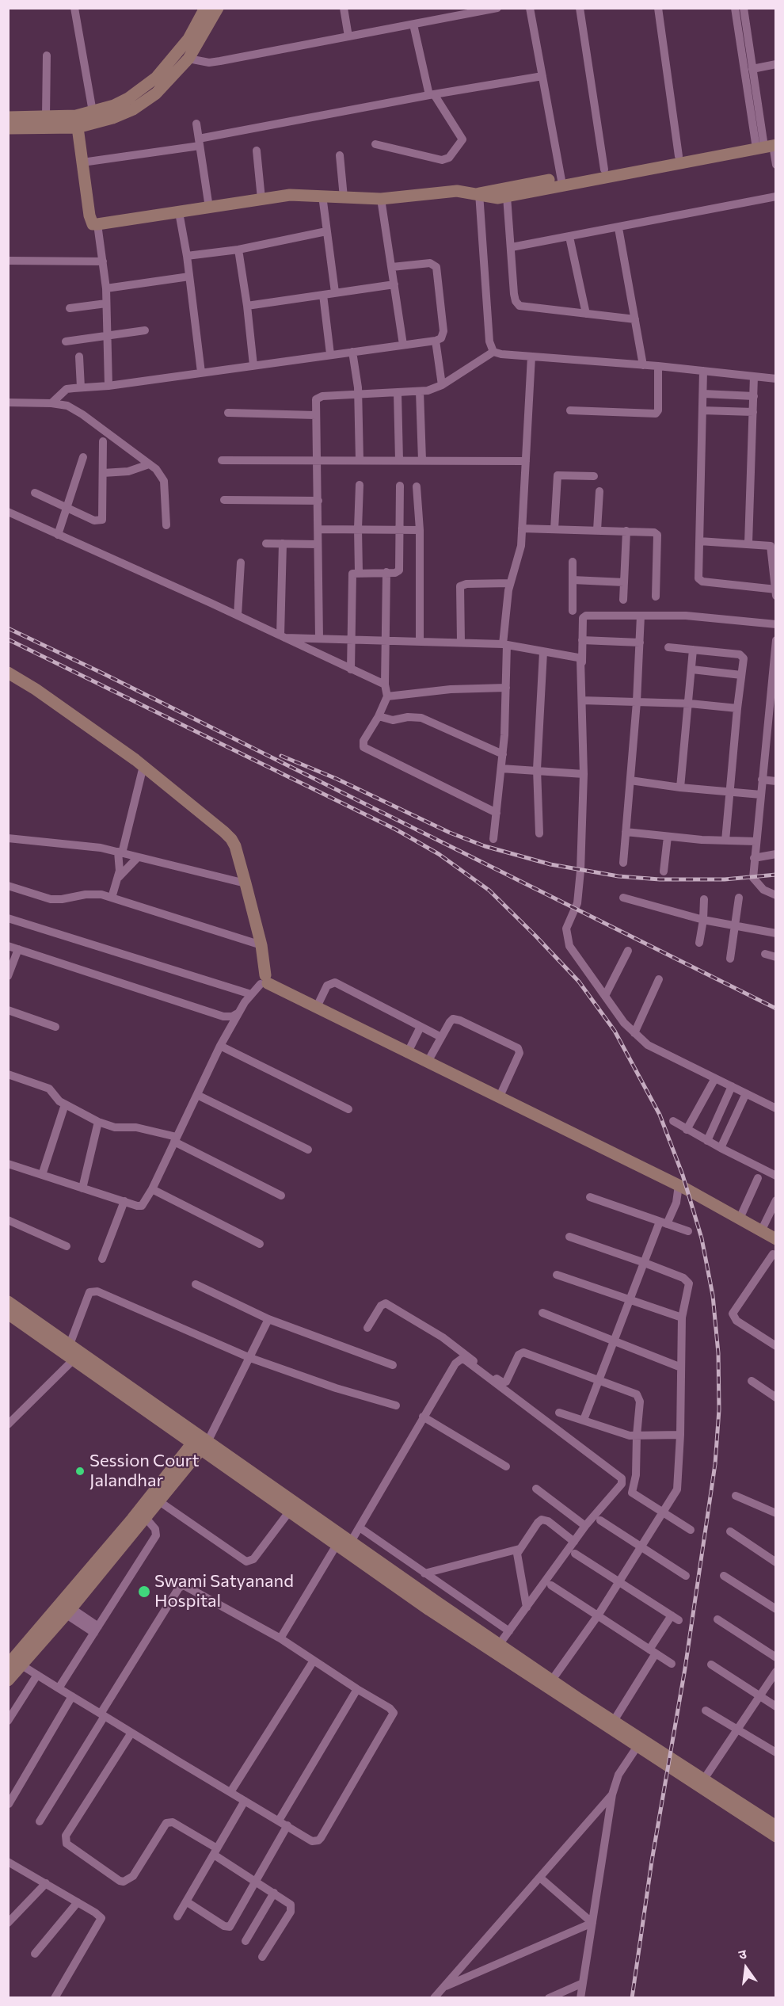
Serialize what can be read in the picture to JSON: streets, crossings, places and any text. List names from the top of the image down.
{
  "places": ["Session Court Jalandhar", "Swami Satyanand Hospital"],
  "north": "top"
}
